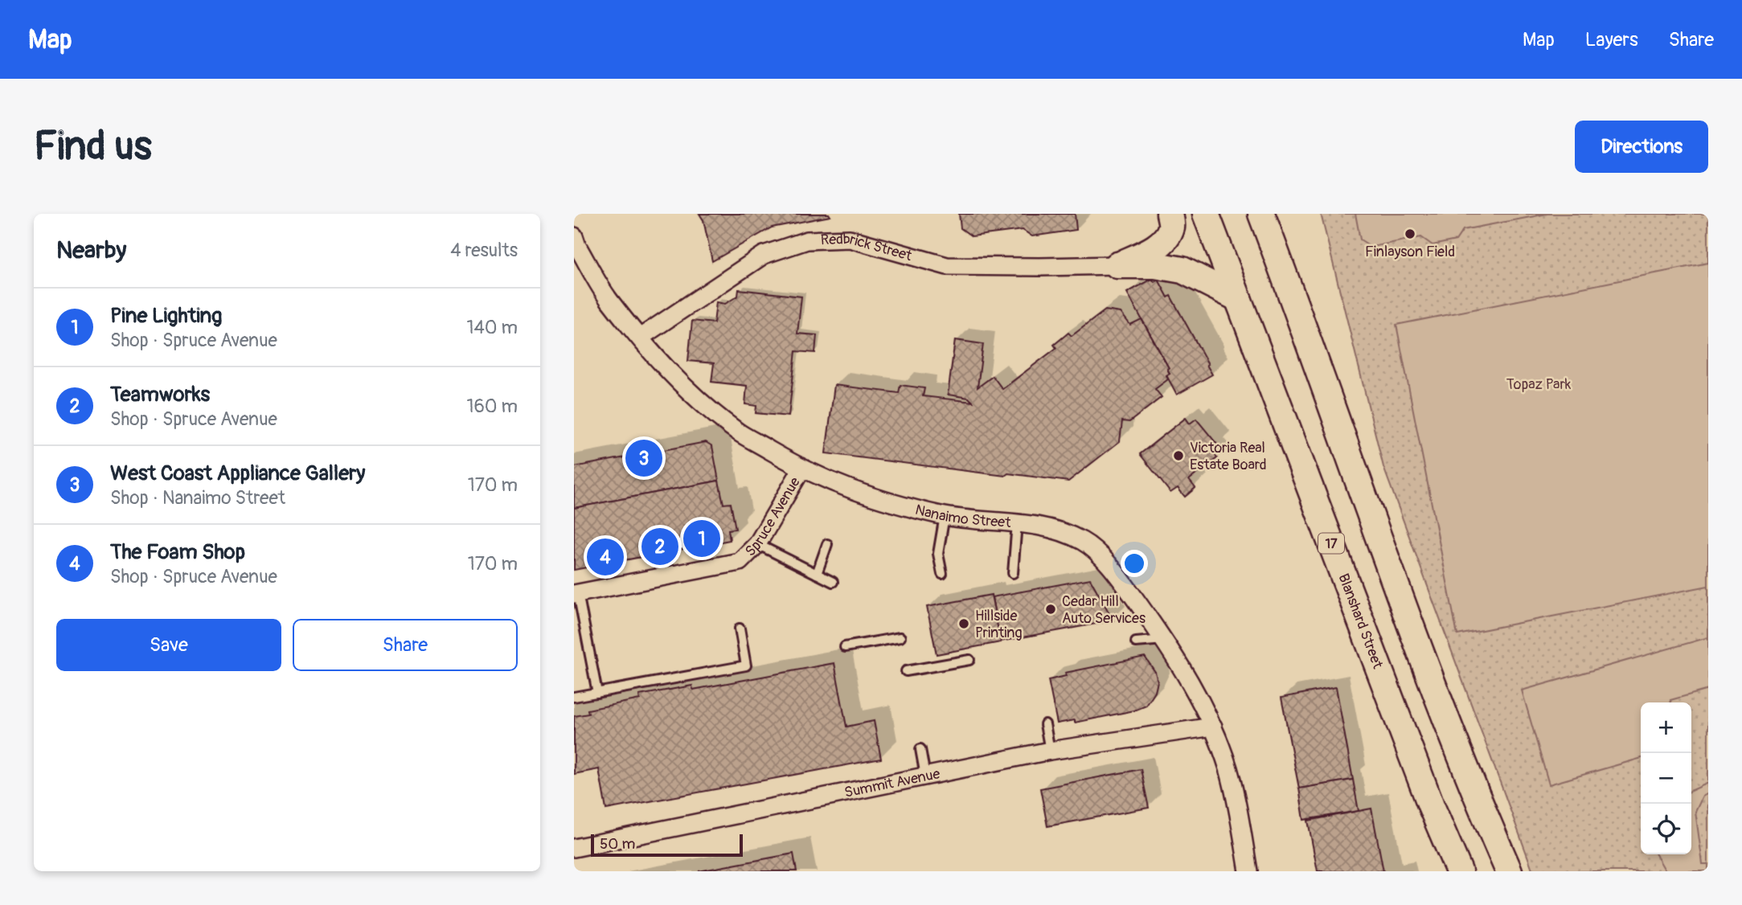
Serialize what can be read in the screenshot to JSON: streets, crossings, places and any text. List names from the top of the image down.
{
  "streets": {
    "main road": ["17", "Blanshard Street"],
    "street": [
      "Redbrick Street",
      "Nanaimo Street",
      "Spruce Avenue",
      "Summit Avenue"
    ]
  },
  "crossings": [
    ["Redbrick Street", "Nanaimo Street"],
    ["Nanaimo Street", "Spruce Avenue"],
    ["Nanaimo Street", "Summit Avenue"]
  ],
  "parks": ["Topaz Park"],
  "places": [
    "Finlayson Field",
    "Victoria Real Estate Board",
    "Cedar Hill Auto Services",
    "Hillside Printing"
  ],
  "scale_bar": "50 m",
  "page": {
    "header": "Map",
    "nav": ["Map", "Layers", "Share"],
    "buttons": [
      "Directions",
      ["Save", "Share"]
    ],
    "title": "Find us",
    "heading": ["Nearby", "4 results"],
    "list": [
      {
        "mark": "1",
        "name": "Pine Lighting",
        "note": "Shop · Spruce Avenue",
        "value": "140 m"
      },
      {
        "mark": "2",
        "name": "Teamworks",
        "note": "Shop · Spruce Avenue",
        "value": "160 m"
      },
      {
        "mark": "3",
        "name": "West Coast Appliance Gallery",
        "note": "Shop · Nanaimo Street",
        "value": "170 m"
      },
      {
        "mark": "4",
        "name": "The Foam Shop",
        "note": "Shop · Spruce Avenue",
        "value": "170 m"
      }
    ],
    "pins": [
      "3",
      "1",
      "2",
      "4"
    ],
    "map_buttons": ["+", "−"],
    "scale": "50 m"
  }
}
